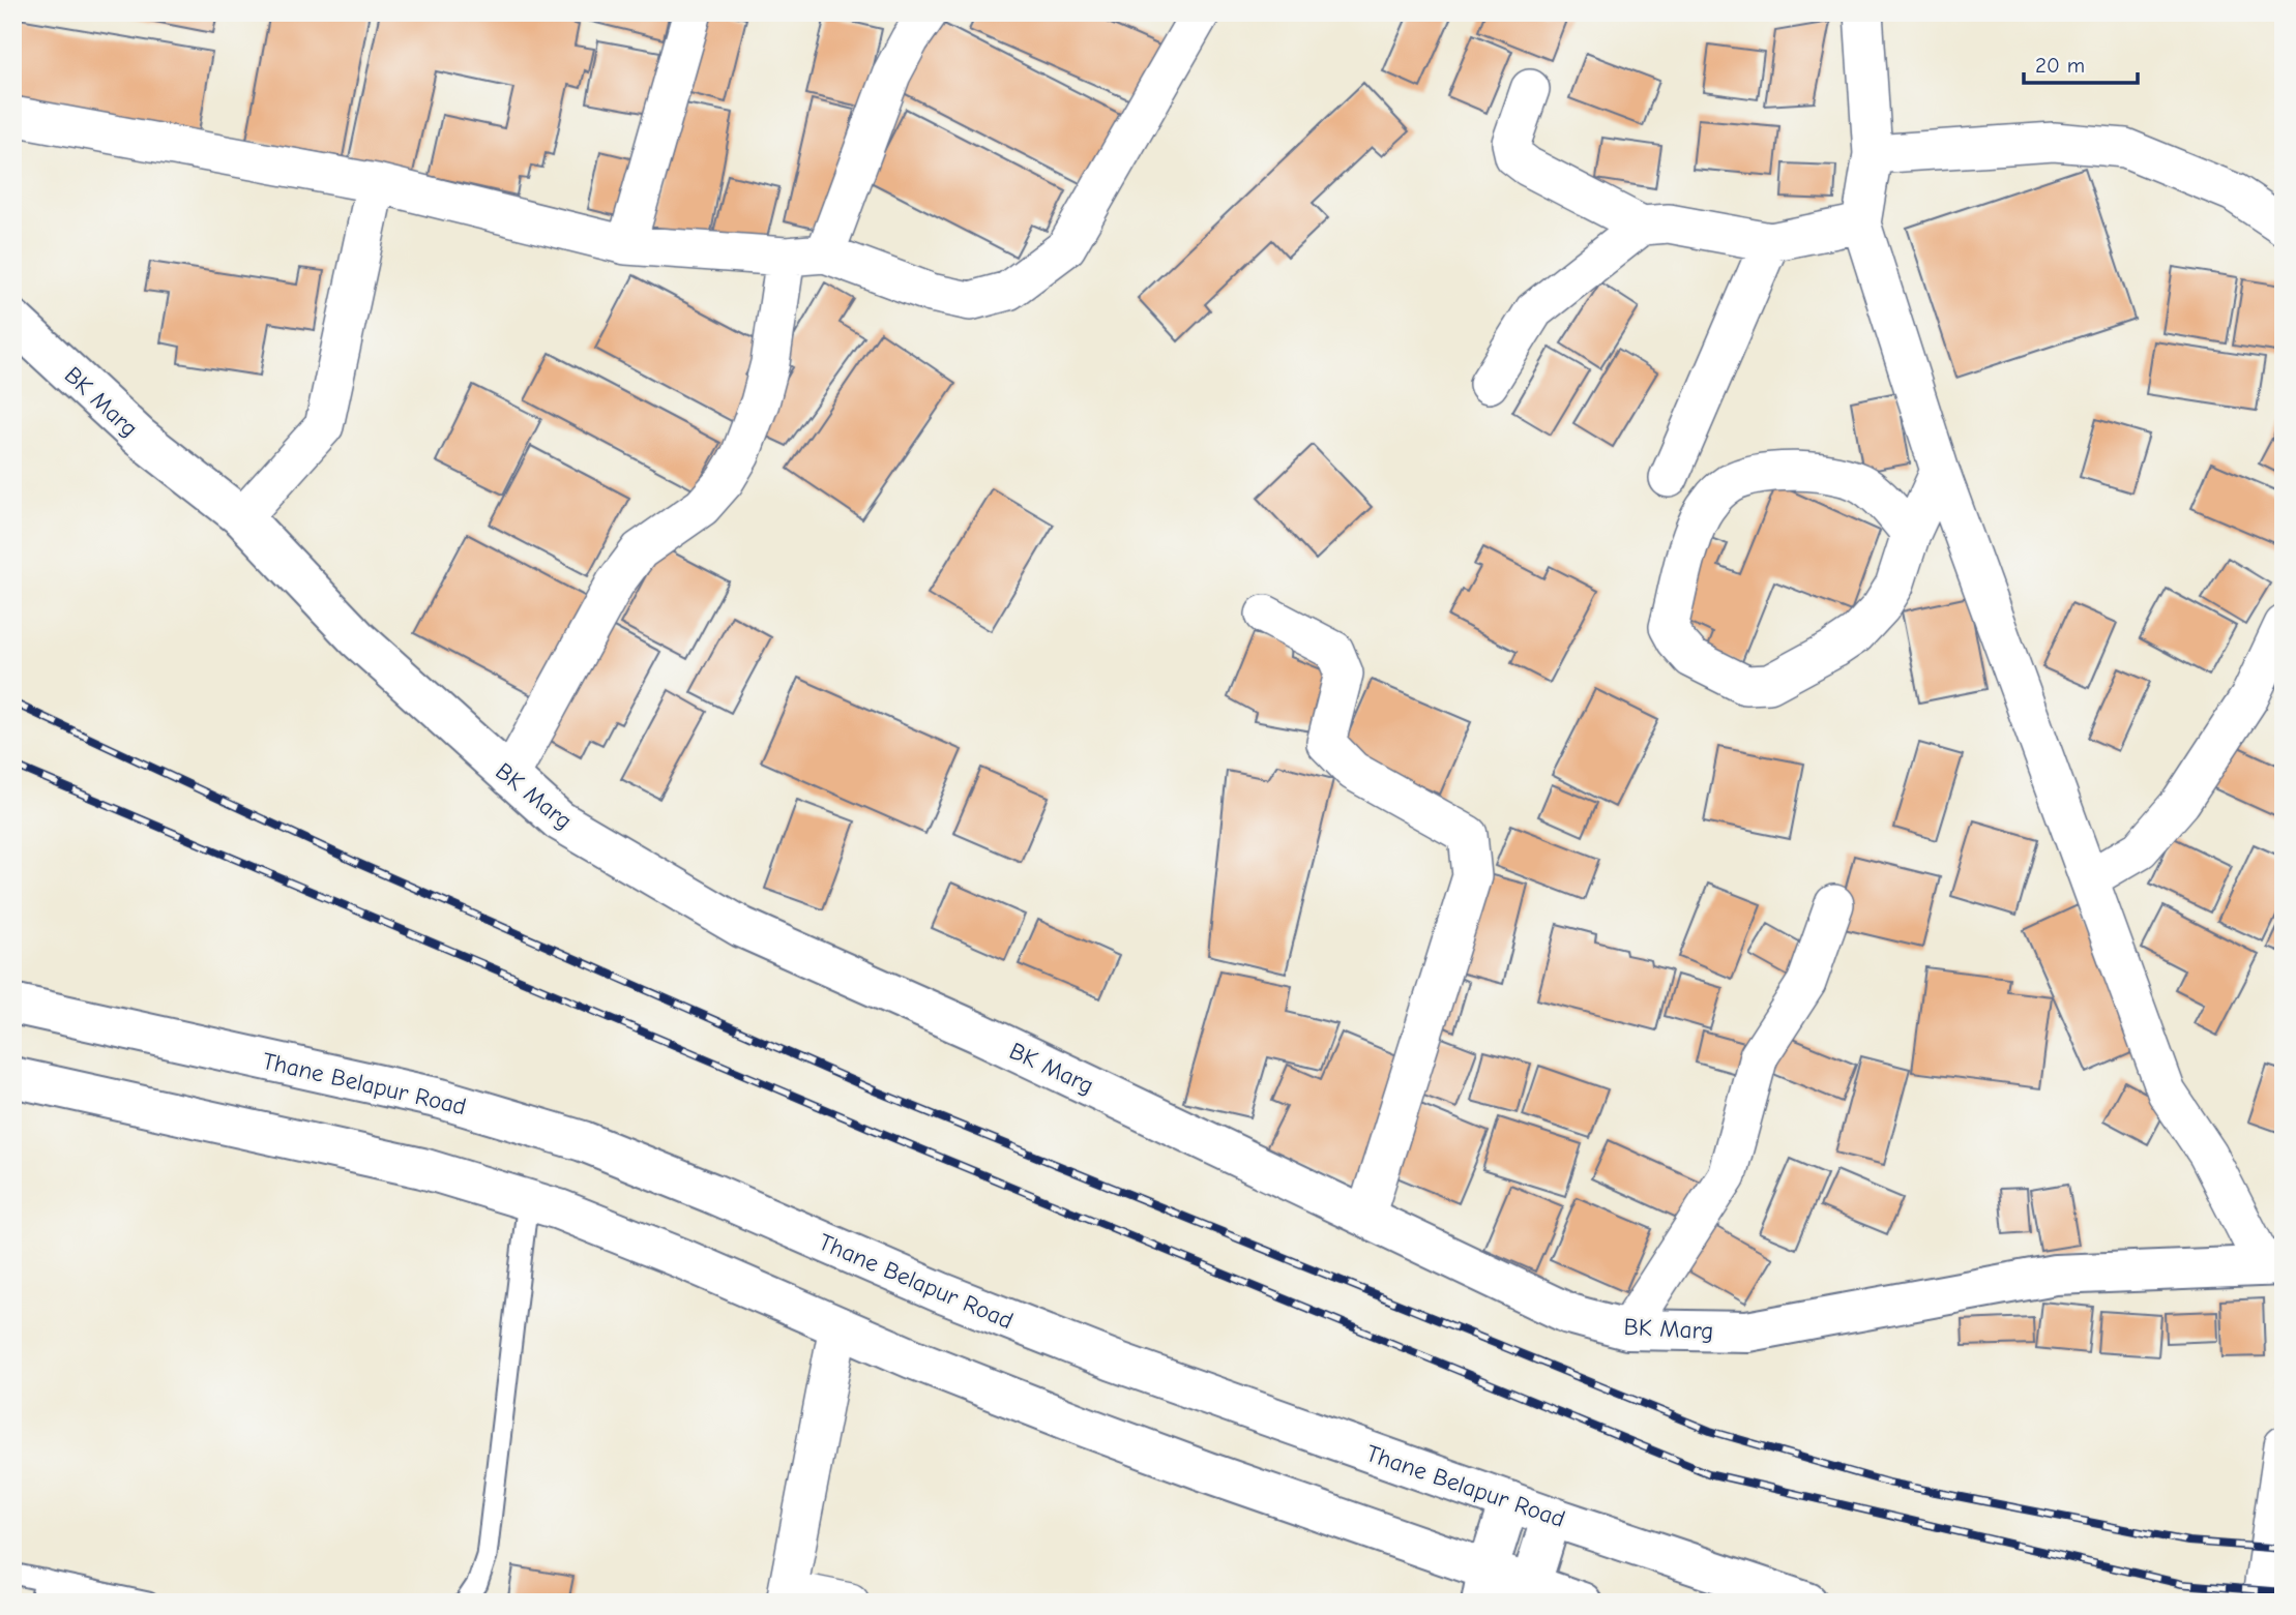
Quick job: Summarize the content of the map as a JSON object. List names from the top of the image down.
{
  "streets": {
    "main road": ["BK Marg", "Thane Belapur Road"]
  },
  "scale_bar": "20 m"
}
